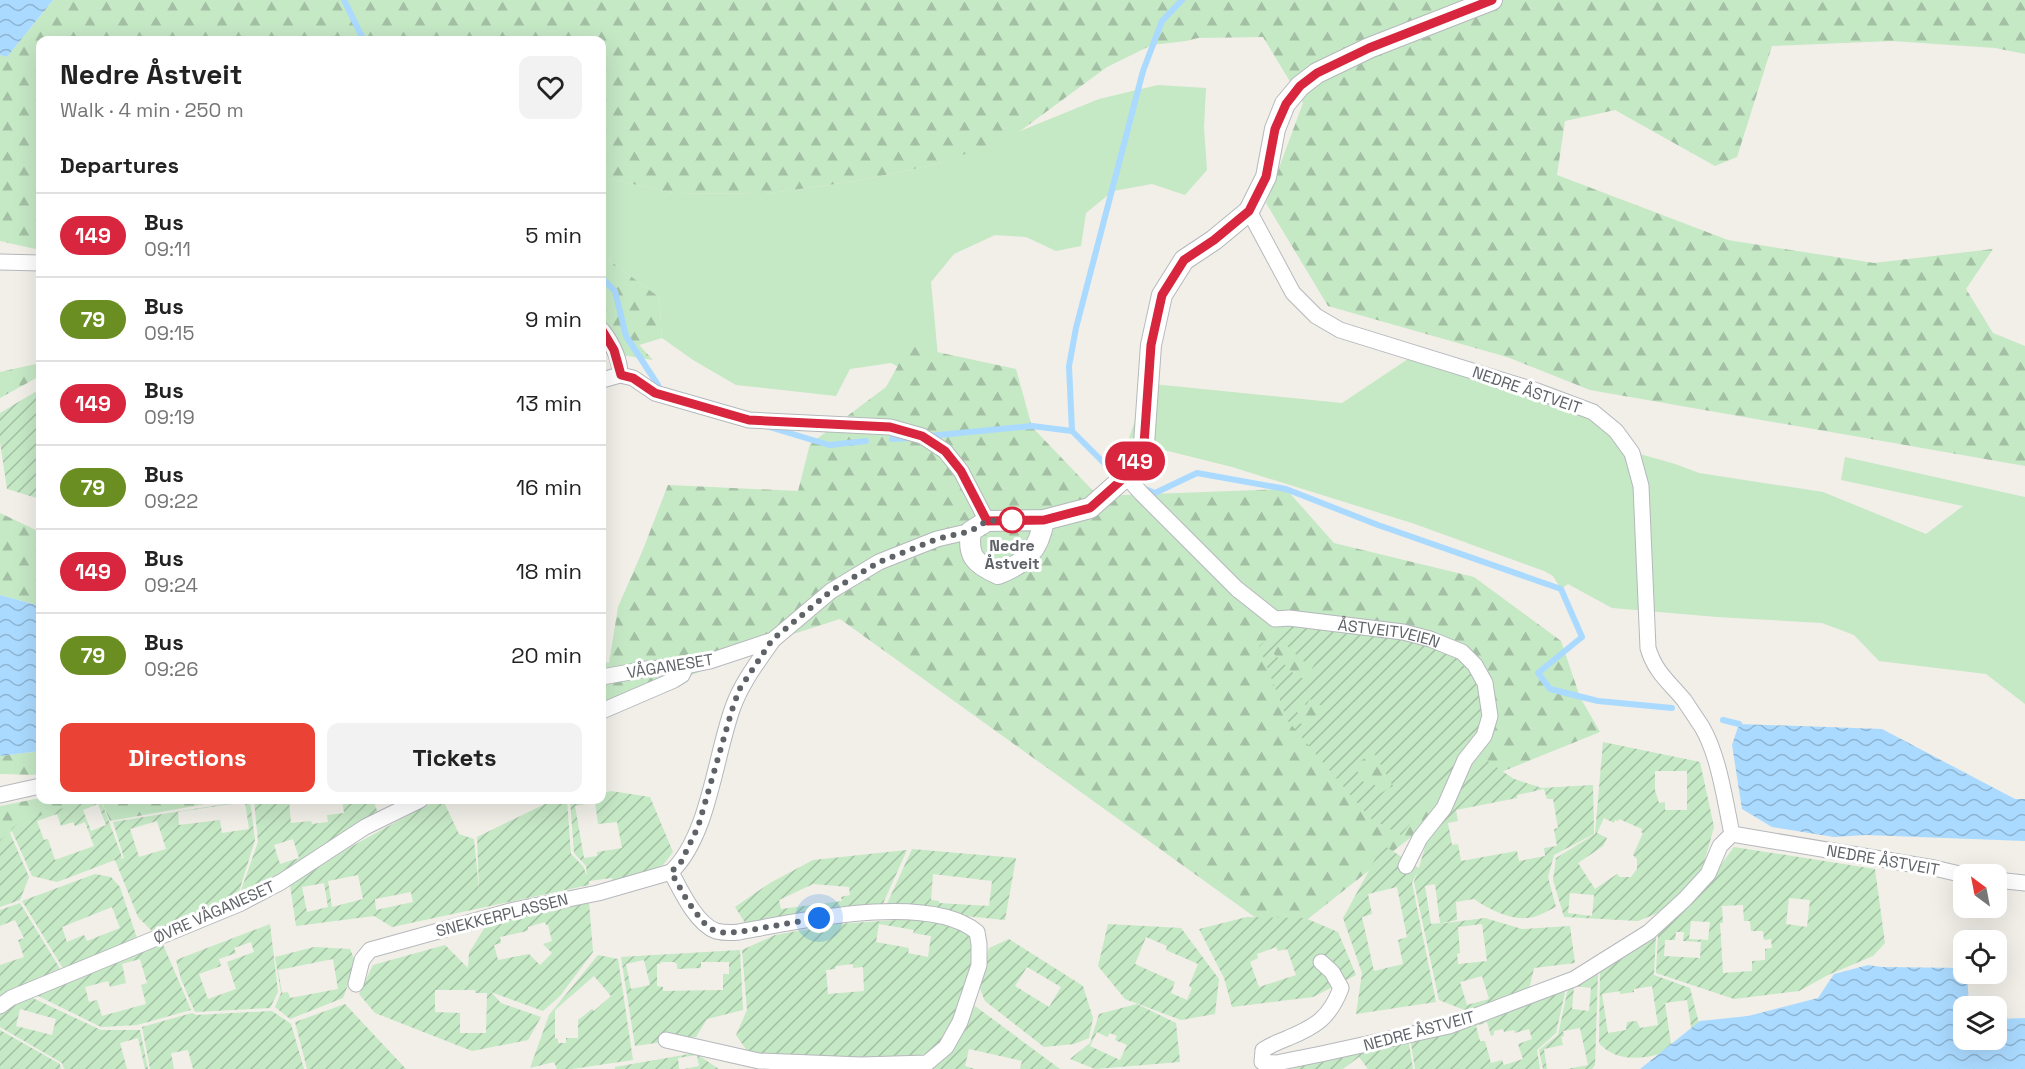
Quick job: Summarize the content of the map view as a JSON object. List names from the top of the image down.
{
  "streets": {
    "street": [
      "NEDRE ÅSTVEIT",
      "ÅSTVEITVEIEN",
      "VÅGANESET",
      "ØVRE VÅGANESET",
      "SNEKKERPLASSEN"
    ]
  },
  "crossings": [
    ["VÅGANESET", "SNEKKERPLASSEN"]
  ],
  "places": ["Nedre Åstveit"],
  "lines": ["bus line 149"],
  "north": "top left",
  "page": {
    "on_map": "149",
    "heading": [
      ["Nedre Åstveit", "Walk · 4 min · 250 m"],
      "Departures"
    ],
    "list": [
      {
        "mark": "149",
        "name": "Bus",
        "note": "09:11",
        "value": "5 min"
      },
      {
        "mark": "79",
        "name": "Bus",
        "note": "09:15",
        "value": "9 min"
      },
      {
        "mark": "149",
        "name": "Bus",
        "note": "09:19",
        "value": "13 min"
      },
      {
        "mark": "79",
        "name": "Bus",
        "note": "09:22",
        "value": "16 min"
      },
      {
        "mark": "149",
        "name": "Bus",
        "note": "09:24",
        "value": "18 min"
      },
      {
        "mark": "79",
        "name": "Bus",
        "note": "09:26",
        "value": "20 min"
      }
    ],
    "buttons": ["Directions", "Tickets"]
  }
}
